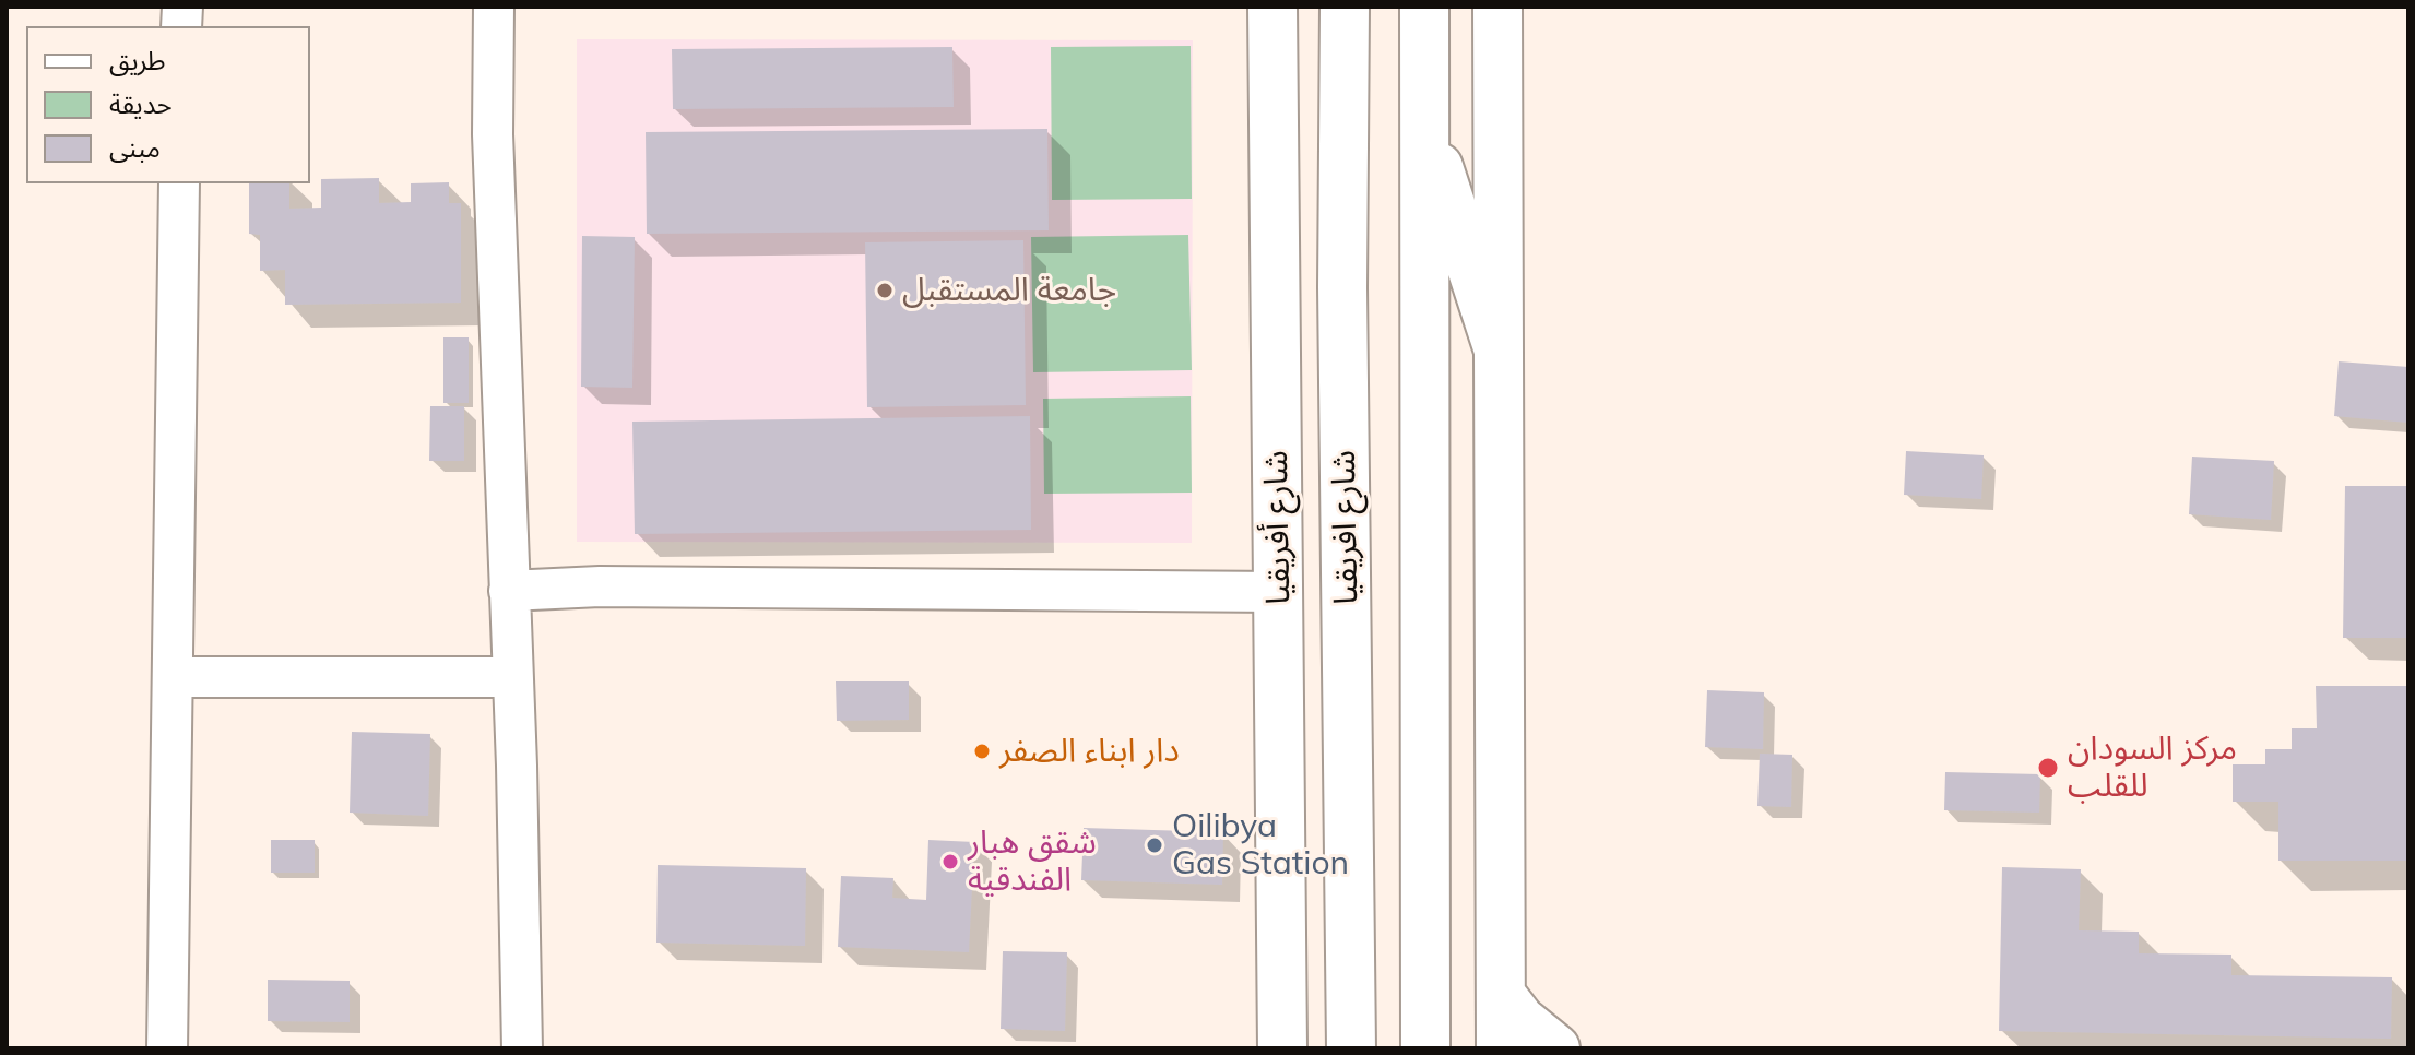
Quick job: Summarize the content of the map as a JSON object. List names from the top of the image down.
{
  "streets": {
    "main road": ["شارع أفريقيا", "شارع افريقيا"]
  },
  "places": [
    "جامعة المستقبل",
    "دار ابناء الصفر",
    "مركز السودان للقلب",
    "Oilibya Gas Station",
    "شقق هبار الفندقية"
  ],
  "legend": ["طريق", "حديقة", "مبنى"]
}
